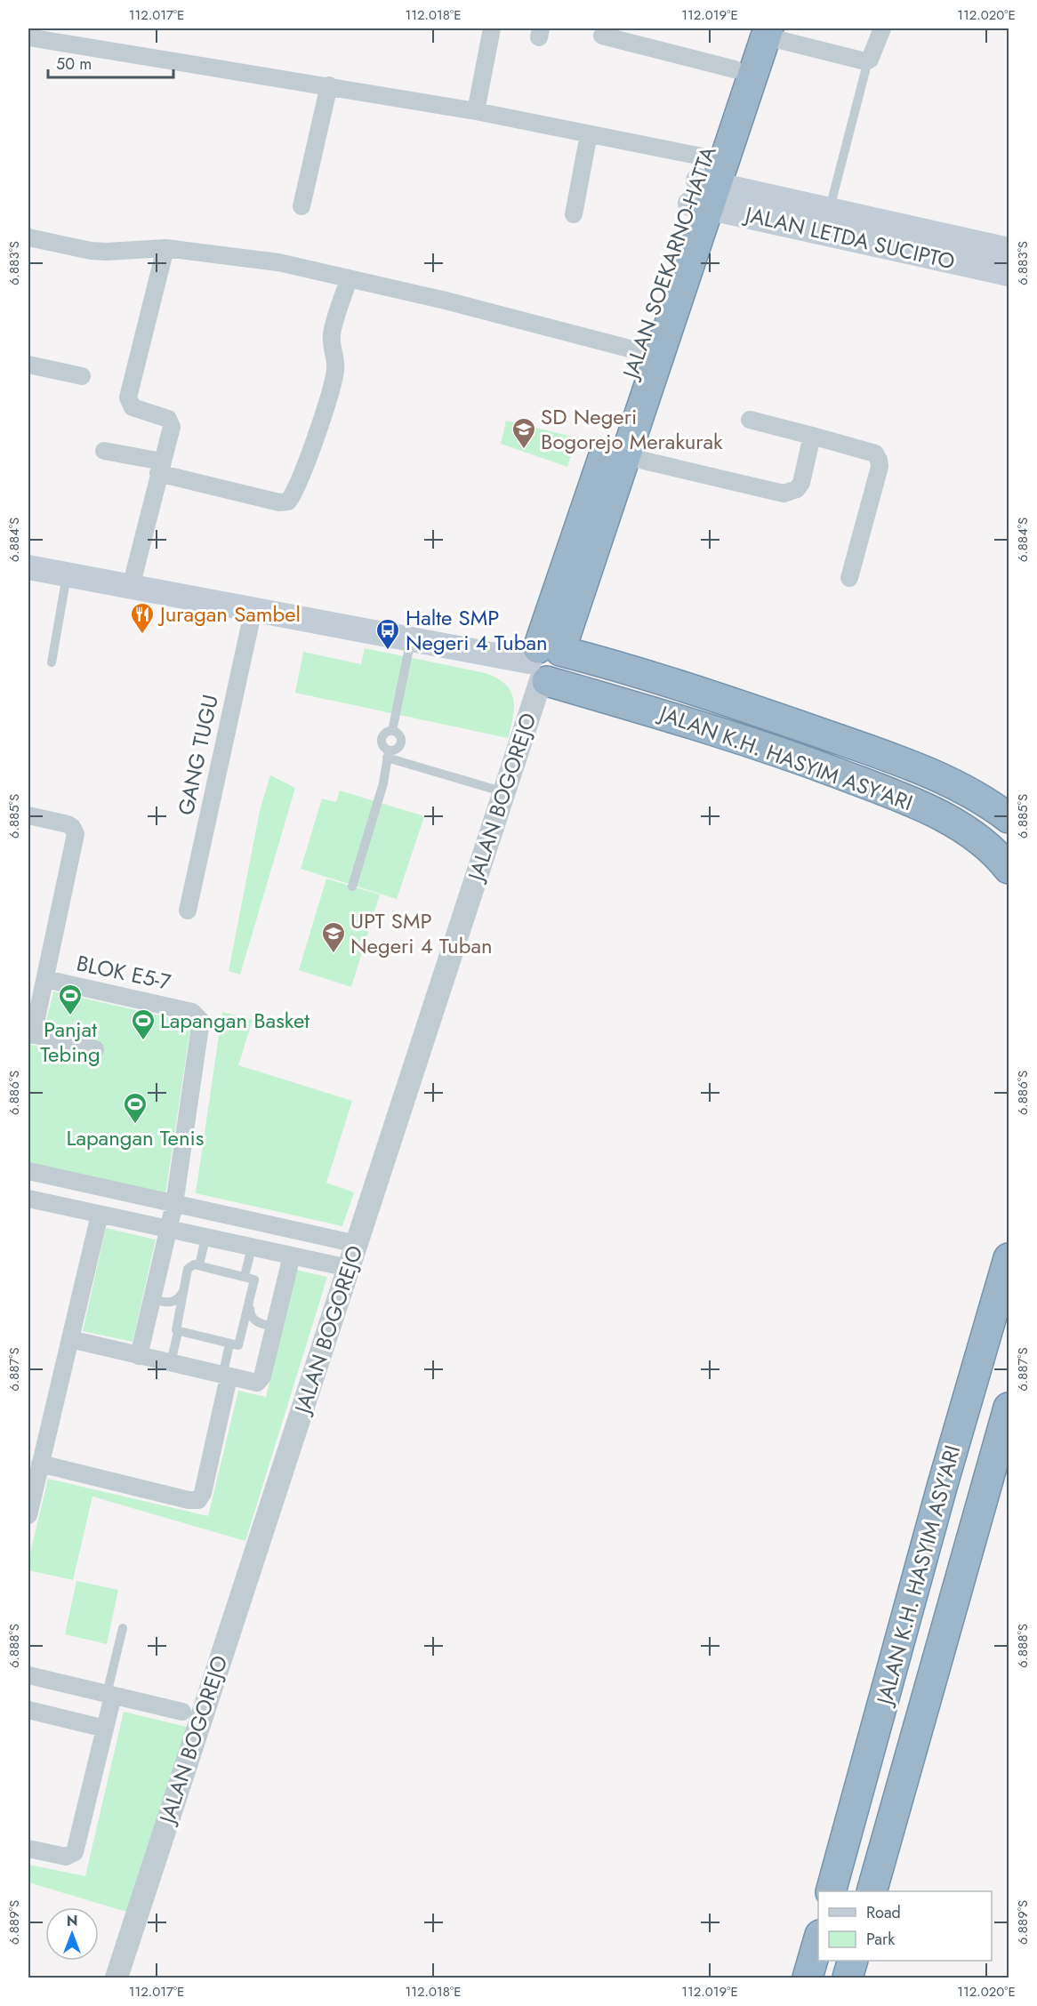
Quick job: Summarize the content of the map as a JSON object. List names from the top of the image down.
{
  "streets": {
    "highway": ["JALAN SOEKARNO-HATTA", "JALAN K.H. HASYIM ASY'ARI"],
    "main road": ["JALAN LETDA SUCIPTO"],
    "street": ["GANG TUGU", "JALAN BOGOREJO", "BLOK E5-7"]
  },
  "crossings": [
    ["JALAN LETDA SUCIPTO", "JALAN SOEKARNO-HATTA"],
    ["JALAN SOEKARNO-HATTA", "JALAN K.H. HASYIM ASY'ARI"],
    ["JALAN SOEKARNO-HATTA", "JALAN BOGOREJO"],
    ["JALAN K.H. HASYIM ASY'ARI", "JALAN BOGOREJO"]
  ],
  "places": {
    "school or university": ["SD Negeri Bogorejo Merakurak", "UPT SMP Negeri 4 Tuban"],
    "restaurant": ["Juragan Sambel"],
    "bus stop": ["Halte SMP Negeri 4 Tuban"],
    "sports": ["Panjat Tebing", "Lapangan Basket", "Lapangan Tenis"]
  },
  "legend": ["Road", "Park"],
  "scale_bar": "50 m",
  "north": "top",
  "coordinates": [
    "112.017°E",
    "112.018°E",
    "112.019°E",
    "112.020°E",
    "6.883°S",
    "6.884°S",
    "6.885°S",
    "6.886°S",
    "6.887°S",
    "6.888°S",
    "6.889°S"
  ]
}
